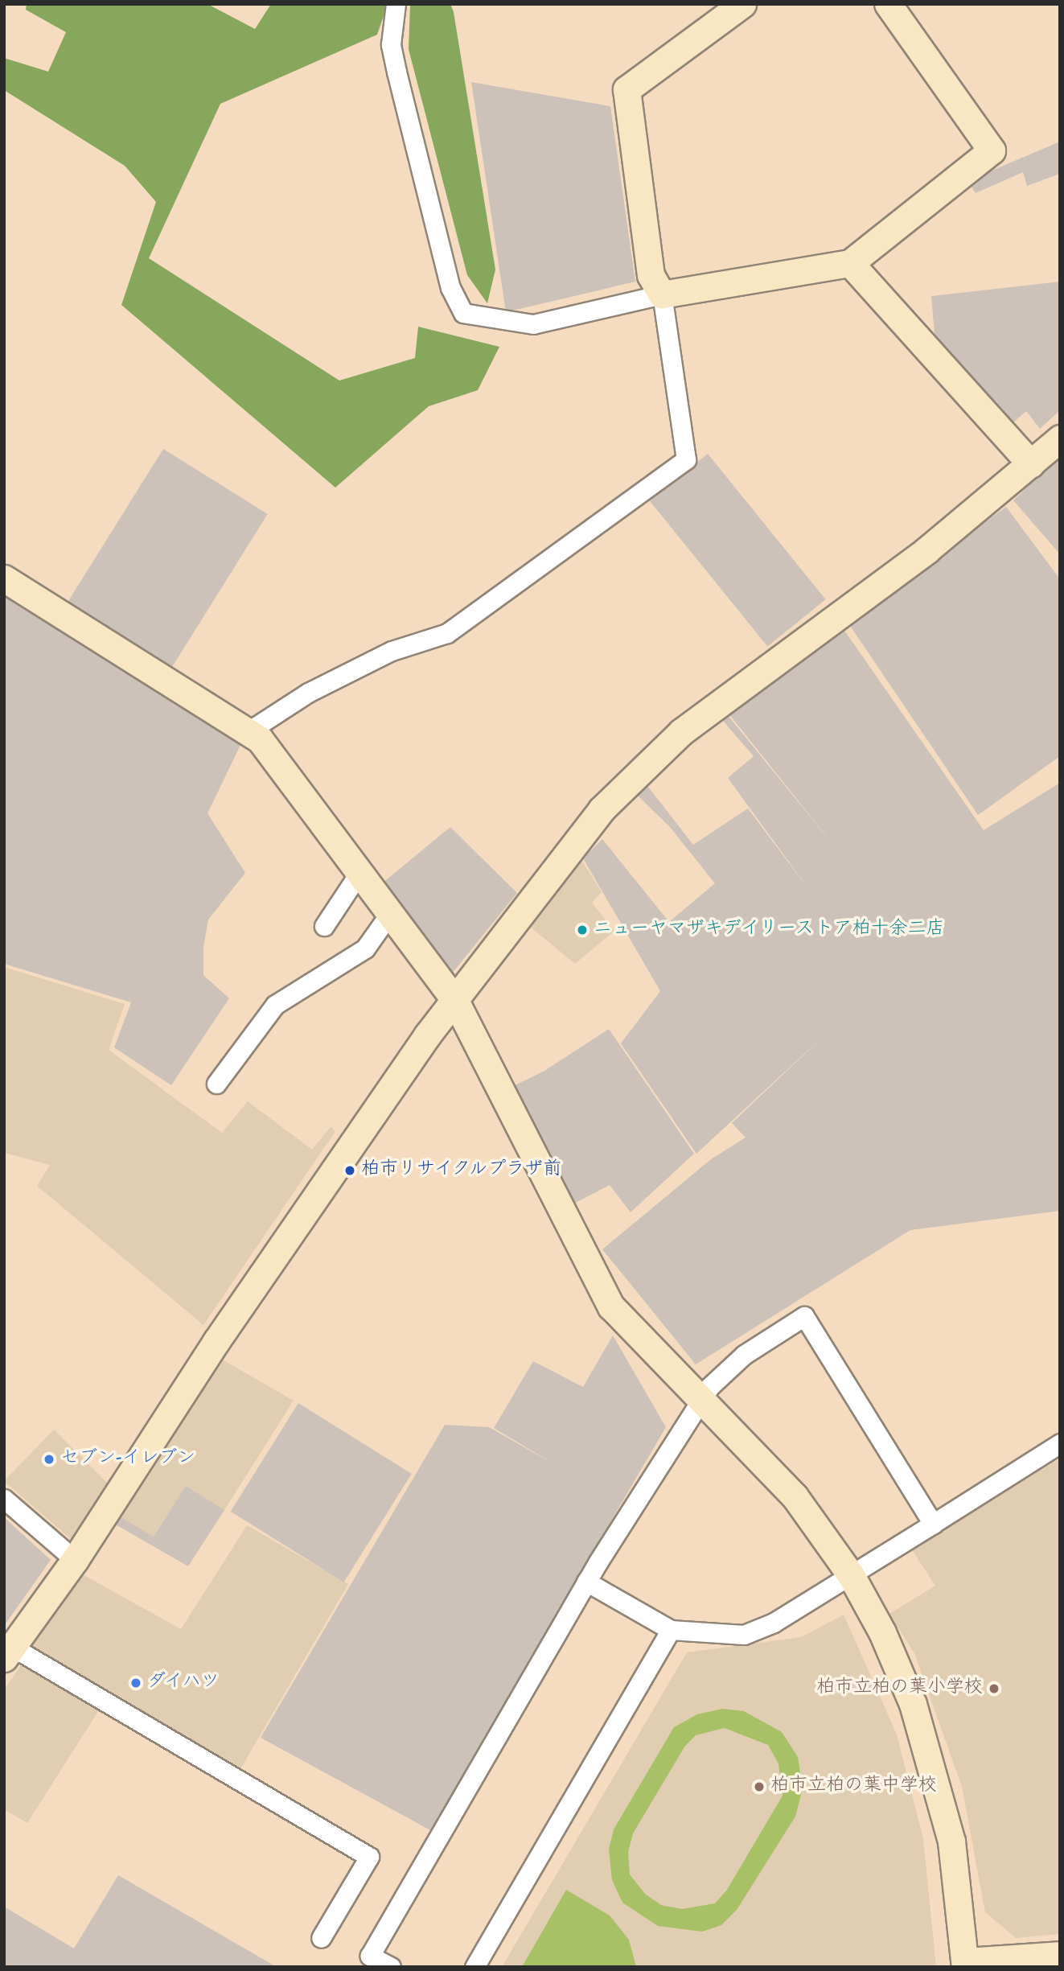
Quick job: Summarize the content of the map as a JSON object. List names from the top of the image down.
{
  "places": [
    "ニューヤマザキデイリーストア柏十余二店",
    "柏市リサイクルプラザ前",
    "セブン-イレブン",
    "ダイハツ",
    "柏市立柏の葉小学校",
    "柏市立柏の葉中学校"
  ]
}
